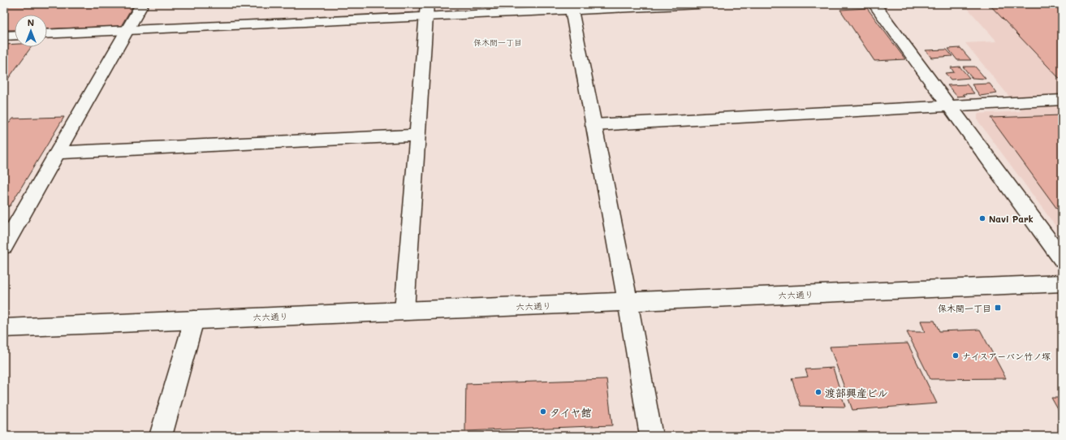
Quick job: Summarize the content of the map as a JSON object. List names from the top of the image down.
{
  "streets": {
    "street": ["六六通り"]
  },
  "districts": ["保木間一丁目"],
  "places": {
    "other": [
      "Navi Park",
      "ナイスアーバン竹ノ塚",
      "渡部興産ビル",
      "タイヤ館"
    ],
    "transit": ["保木間一丁目"]
  },
  "north": "top"
}
